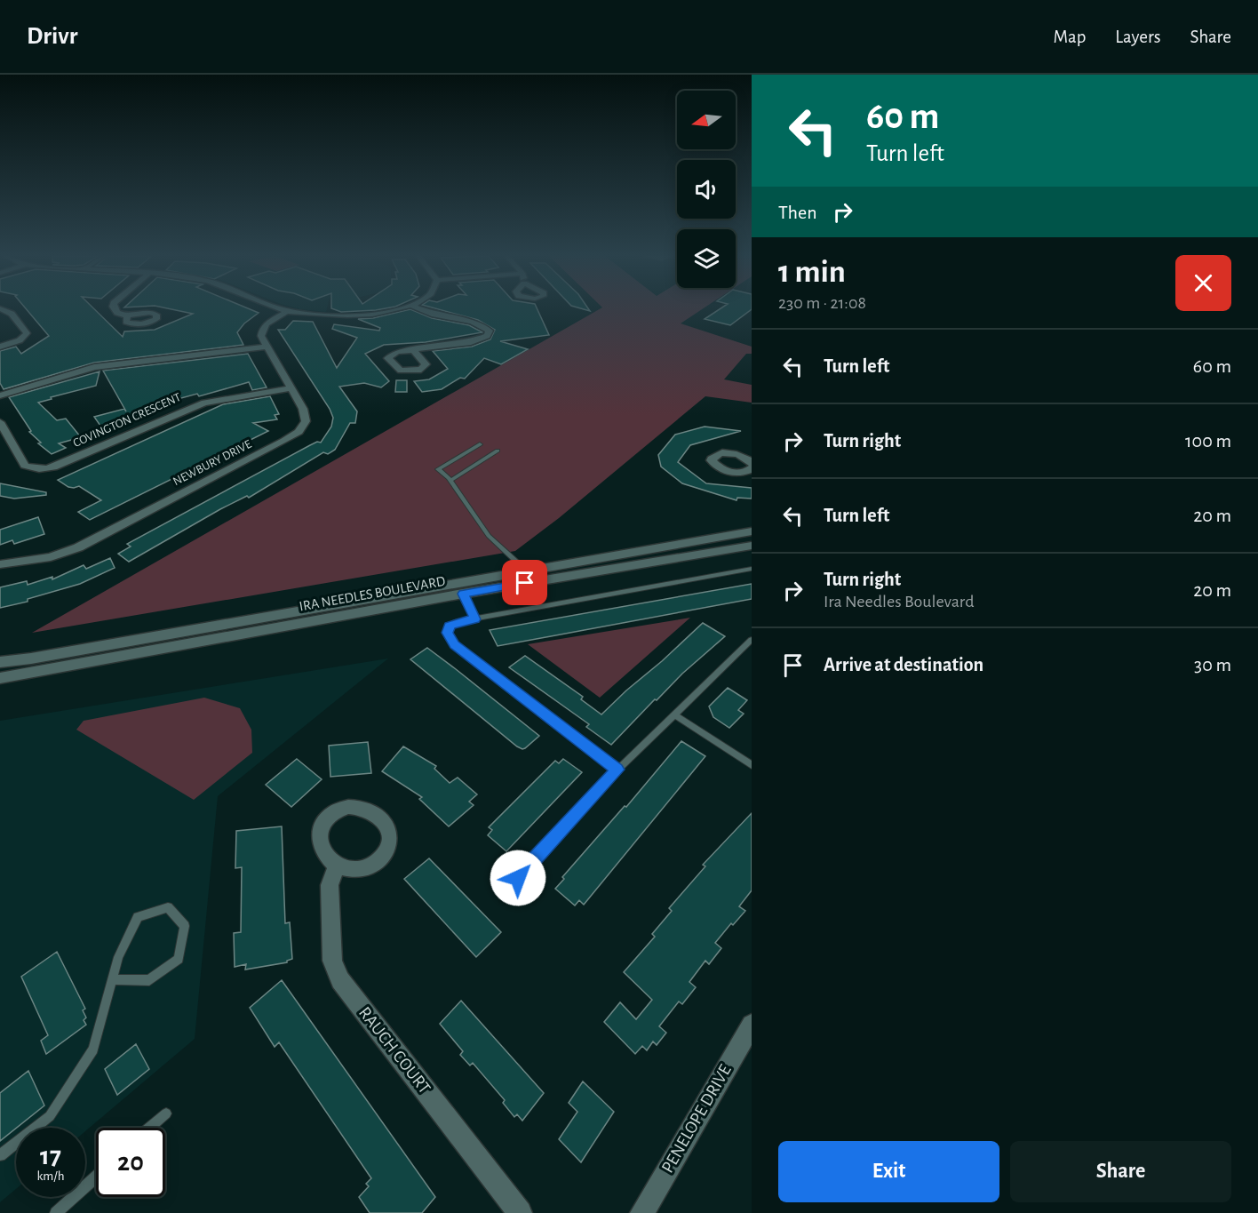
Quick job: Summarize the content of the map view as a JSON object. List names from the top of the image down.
{
  "streets": {
    "street": [
      "COVINGTON CRESCENT",
      "NEWBURY DRIVE",
      "IRA NEEDLES BOULEVARD",
      "RAUCH COURT",
      "PENELOPE DRIVE"
    ]
  },
  "crossings": [
    ["COVINGTON CRESCENT", "NEWBURY DRIVE"]
  ],
  "north": "left",
  "page": {
    "header": "Drivr",
    "nav": ["Map", "Layers", "Share"],
    "turn": ["60 m", "Turn left"],
    "then": "Then",
    "heading": ["1 min", "230 m · 21:08"],
    "list": [
      {
        "name": "Turn left",
        "value": "60 m"
      },
      {
        "name": "Turn right",
        "value": "100 m"
      },
      {
        "name": "Turn left",
        "value": "20 m"
      },
      {
        "name": "Turn right",
        "note": "Ira Needles Boulevard",
        "value": "20 m"
      },
      {
        "name": "Arrive at destination",
        "value": "30 m"
      }
    ],
    "speed": "17 km/h",
    "limit": "20",
    "buttons": ["Exit", "Share"]
  }
}
